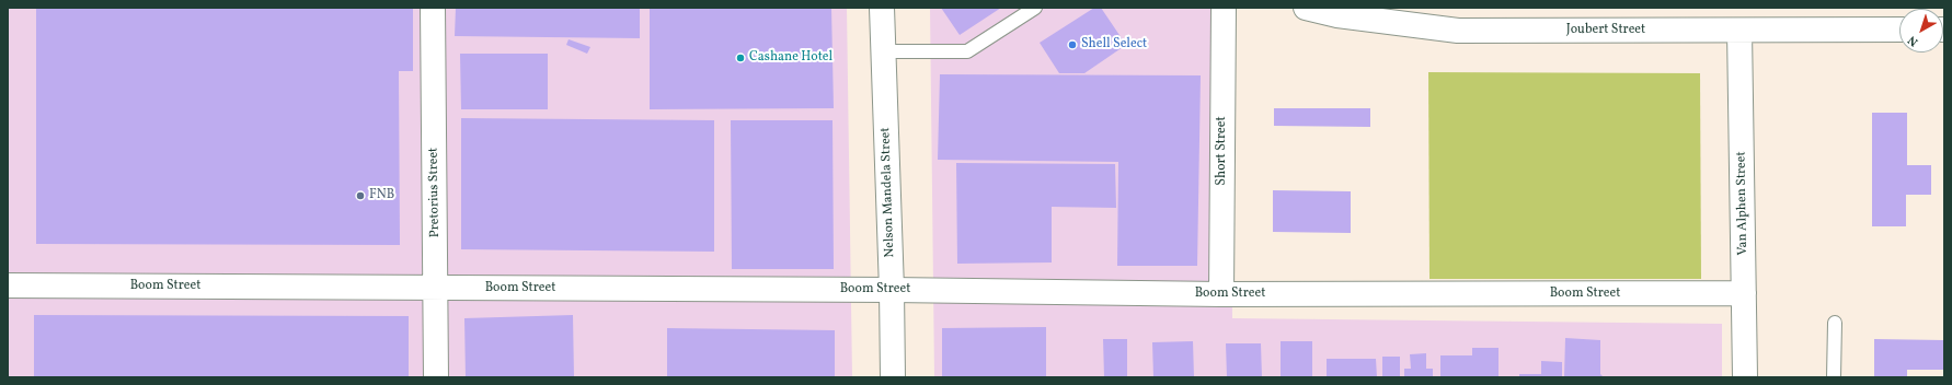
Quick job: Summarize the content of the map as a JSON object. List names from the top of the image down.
{
  "streets": {
    "street": [
      "Joubert Street",
      "Short Street",
      "Pretorius Street",
      "Nelson Mandela Street",
      "Van Alphen Street",
      "Boom Street"
    ]
  },
  "crossings": [
    ["Joubert Street", "Van Alphen Street"],
    ["Short Street", "Boom Street"],
    ["Pretorius Street", "Boom Street"],
    ["Nelson Mandela Street", "Boom Street"],
    ["Van Alphen Street", "Boom Street"]
  ],
  "places": ["Shell Select", "Cashane Hotel", "FNB"],
  "north": "bottom left"
}
